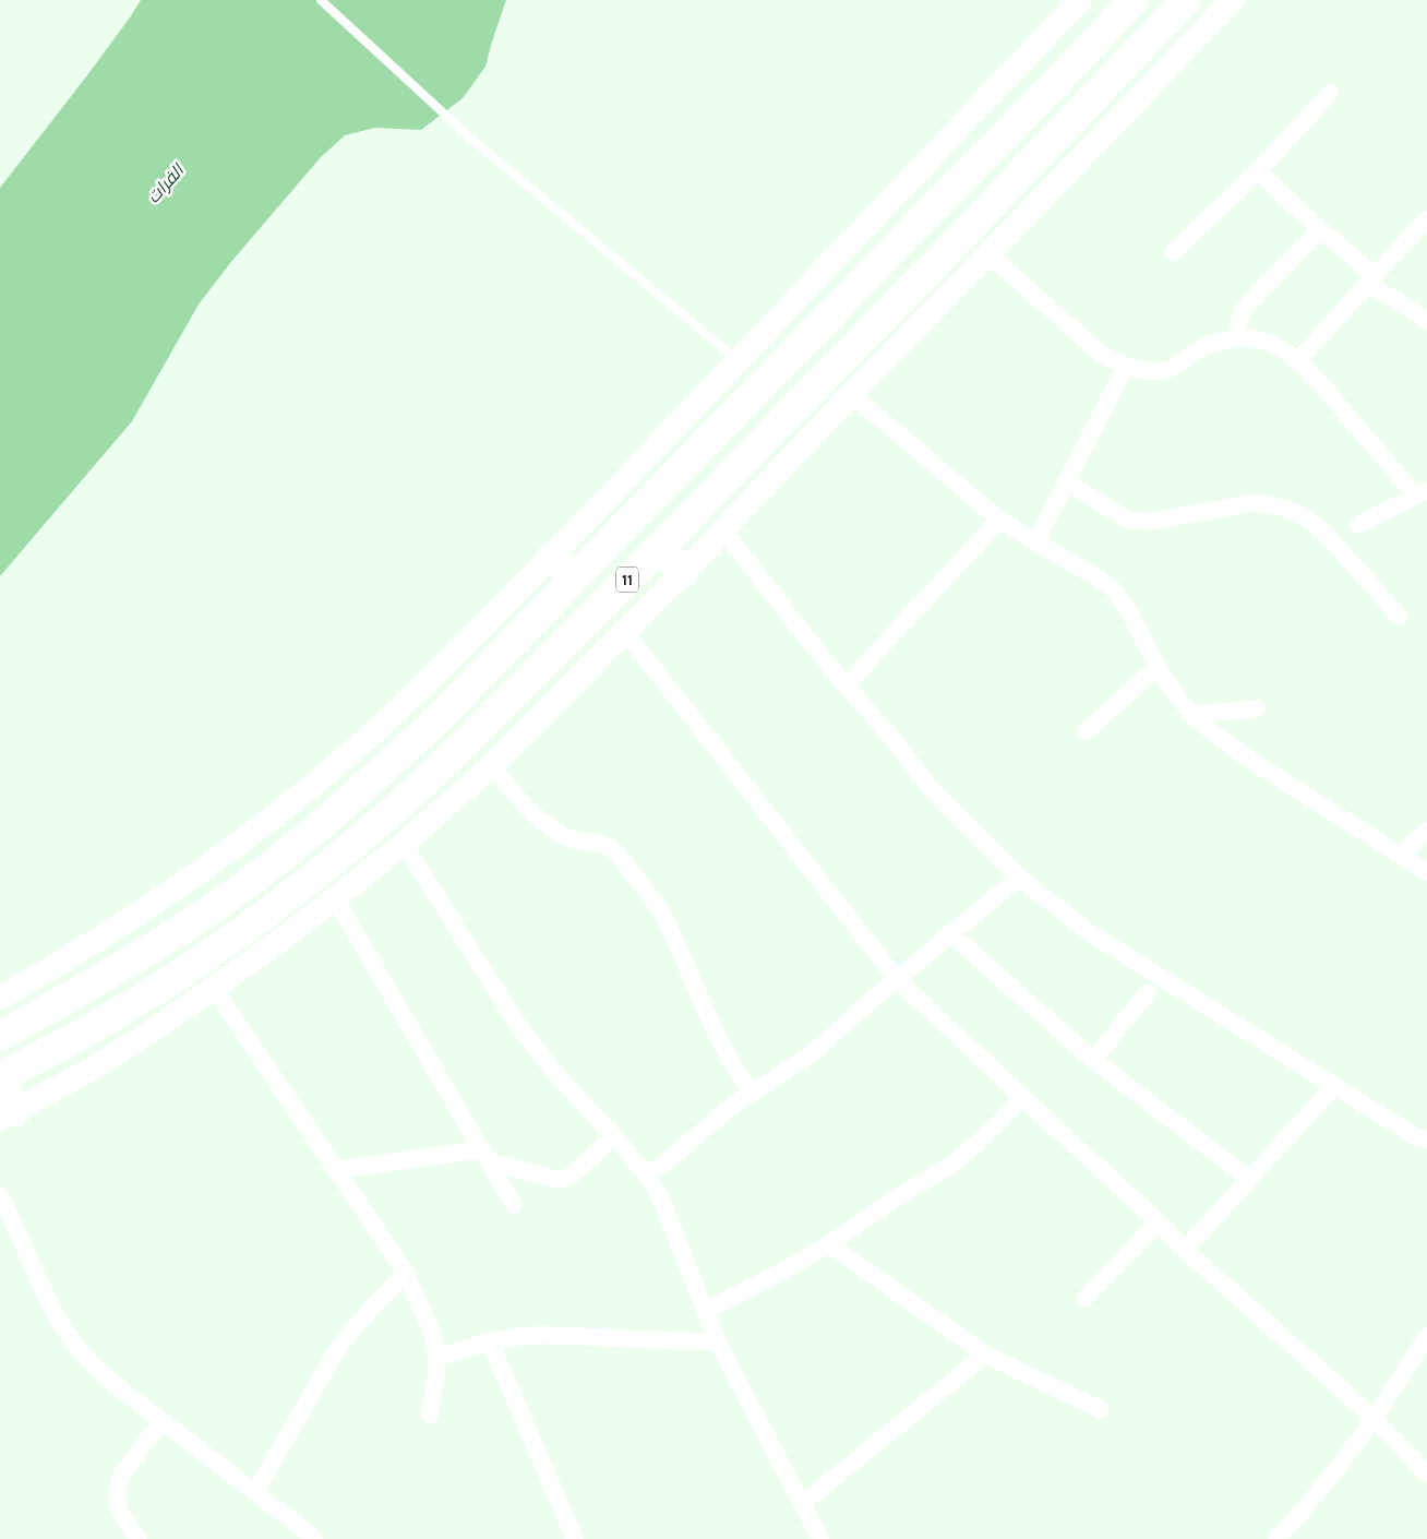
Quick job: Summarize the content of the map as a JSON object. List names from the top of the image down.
{
  "streets": {
    "highway": ["11"]
  },
  "water": ["الفرات"]
}
